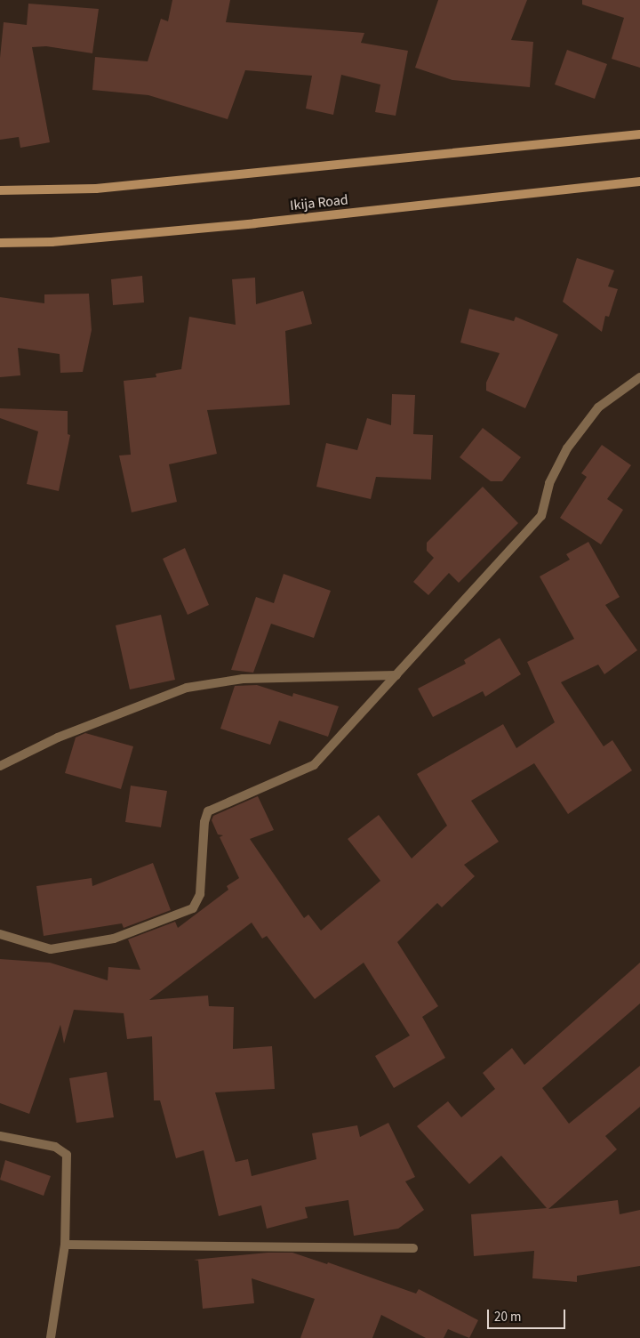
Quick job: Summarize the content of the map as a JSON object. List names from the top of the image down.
{
  "streets": {
    "street": ["Ikija Road"]
  },
  "scale_bar": "20 m"
}
